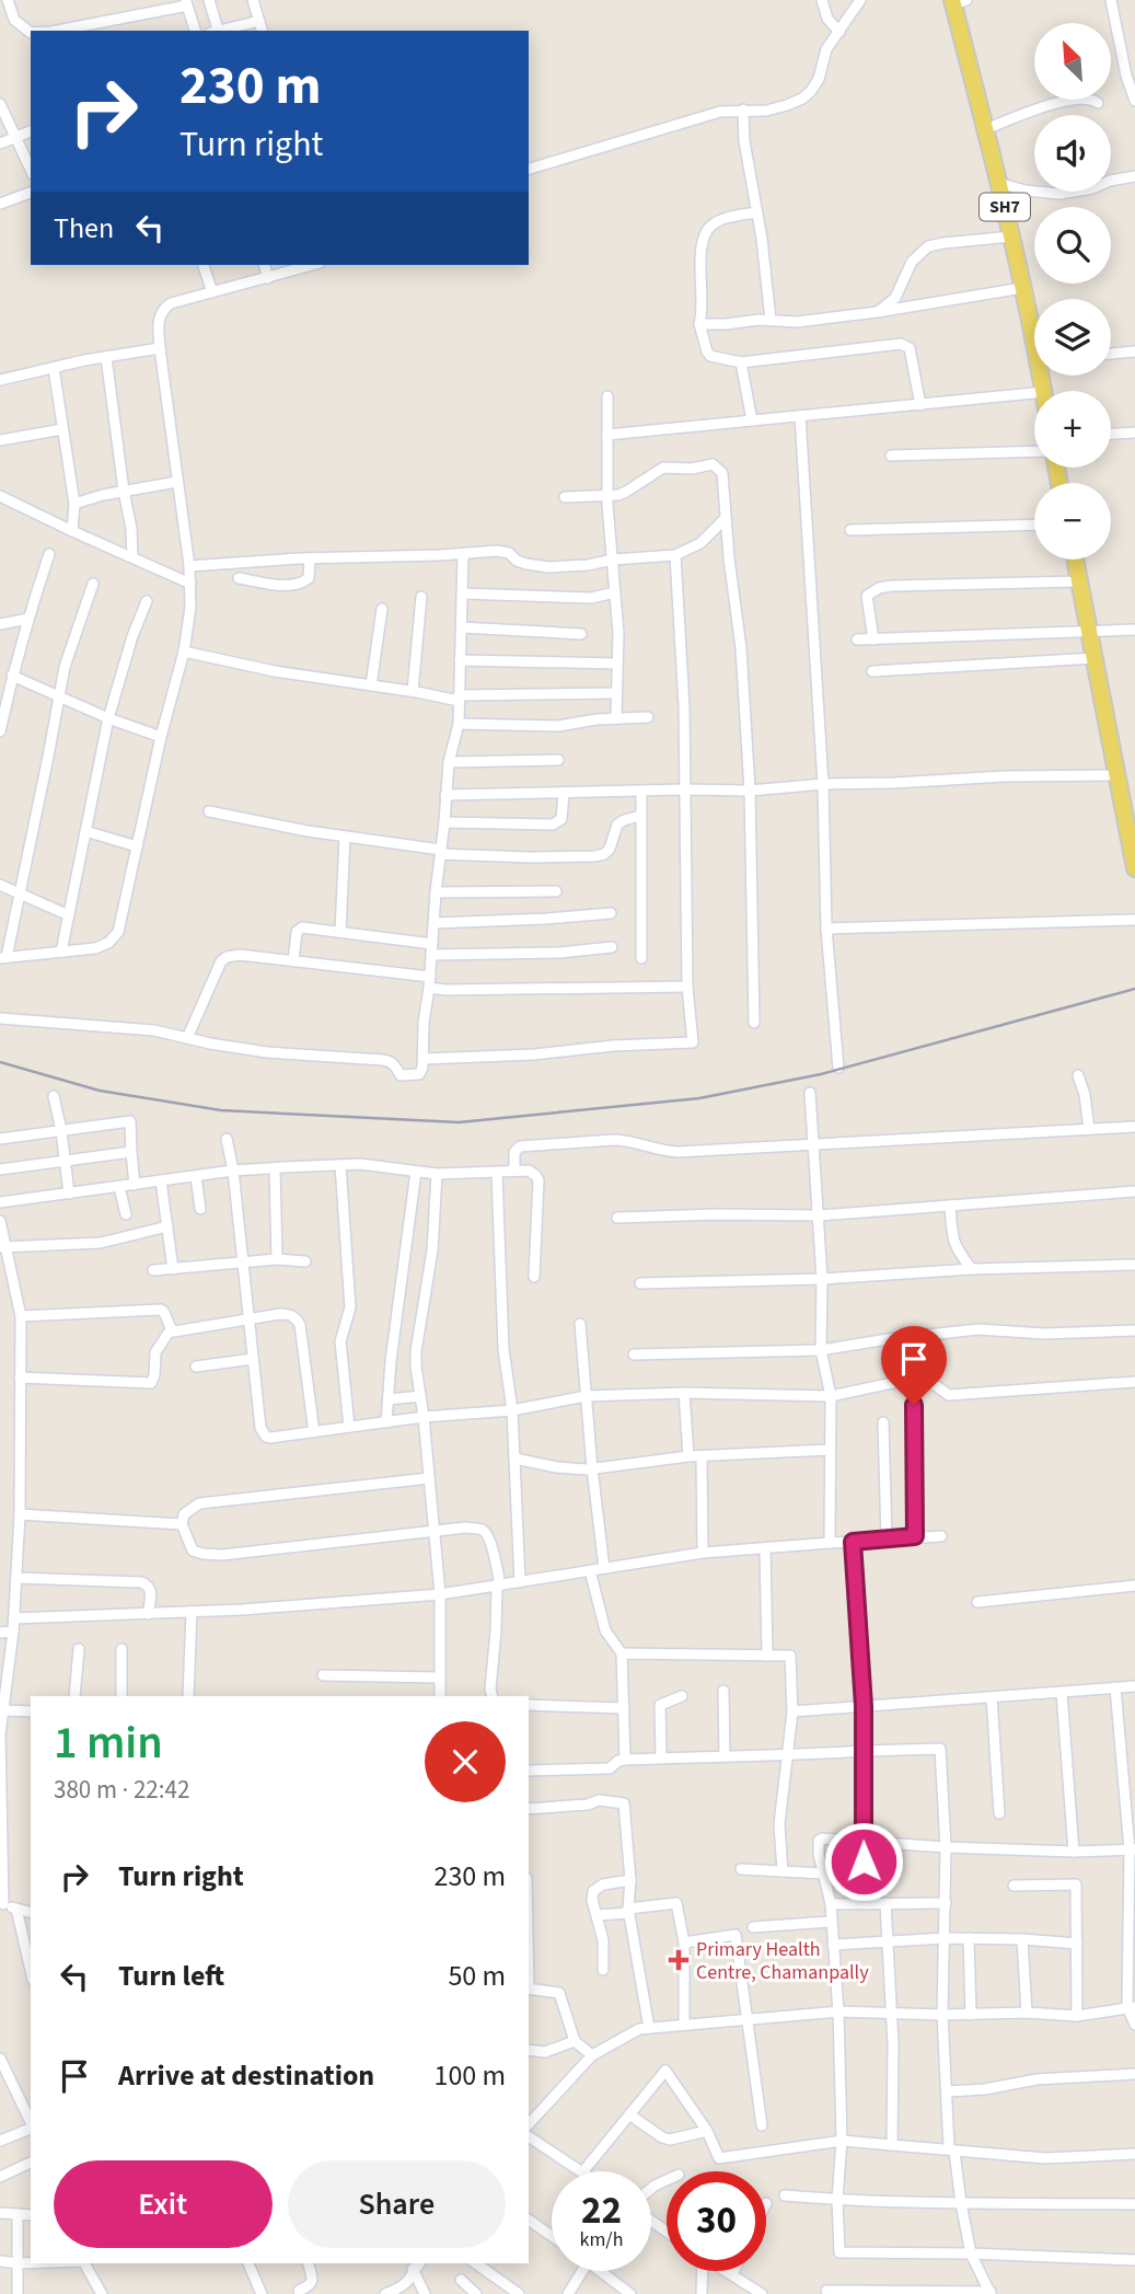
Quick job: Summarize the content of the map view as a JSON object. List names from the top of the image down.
{
  "streets": {
    "main road": ["SH7"]
  },
  "places": {
    "health": ["Primary Health Centre, Chamanpally"]
  },
  "north": "top left",
  "page": {
    "map_buttons": ["+", "−"],
    "turn": ["230 m", "Turn right"],
    "then": "Then",
    "heading": ["1 min", "380 m · 22:42"],
    "list": [
      {
        "name": "Turn right",
        "value": "230 m"
      },
      {
        "name": "Turn left",
        "value": "50 m"
      },
      {
        "name": "Arrive at destination",
        "value": "100 m"
      }
    ],
    "buttons": ["Exit", "Share"],
    "speed": "22 km/h",
    "limit": "30"
  }
}
